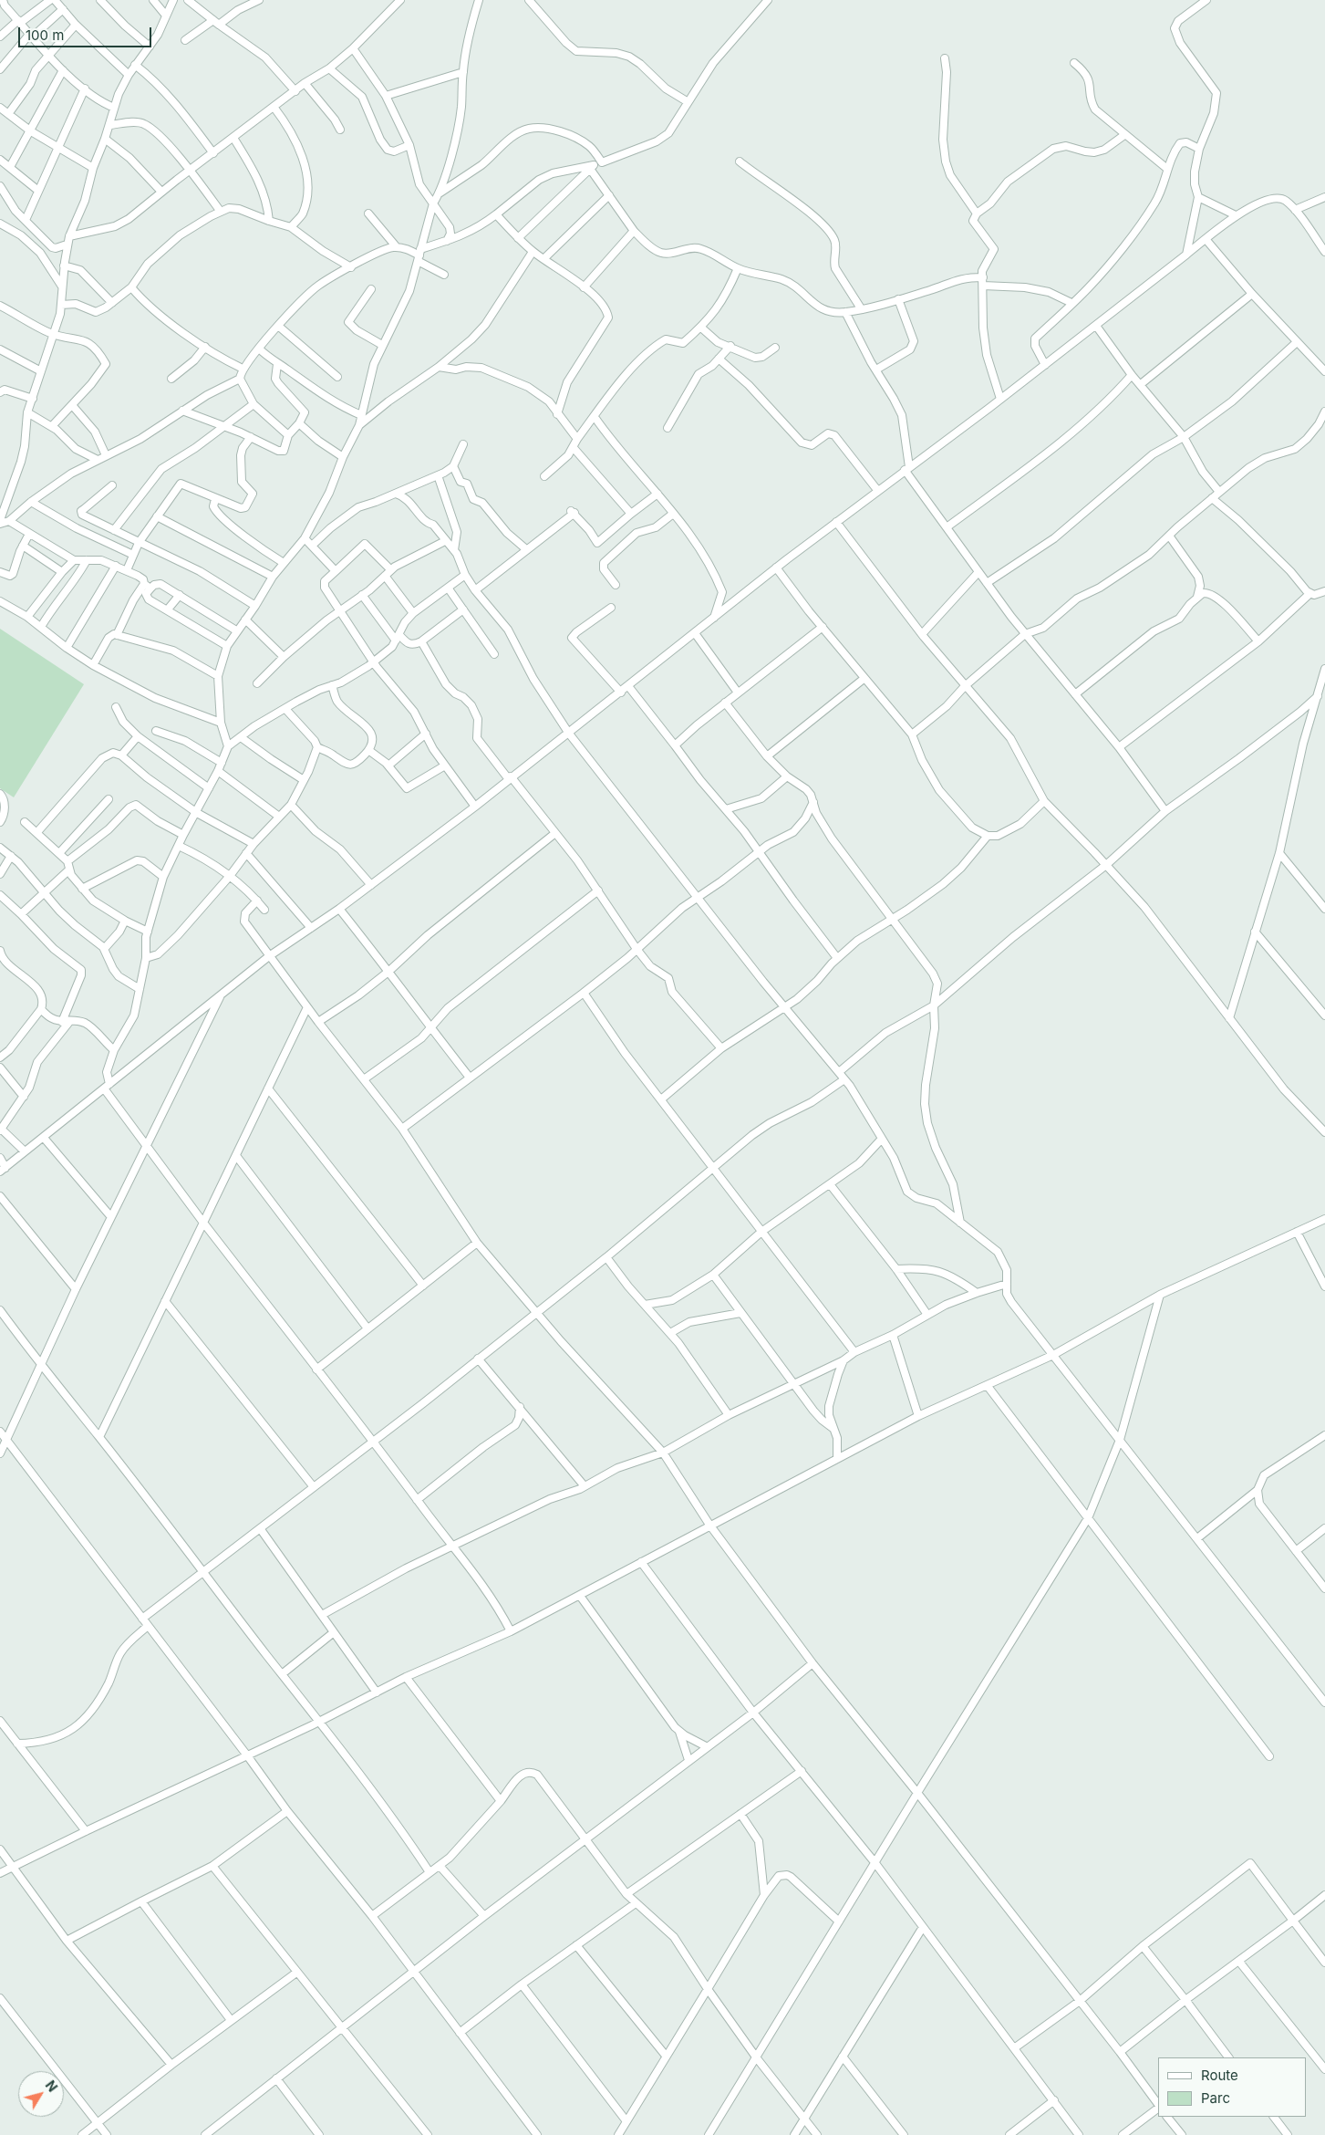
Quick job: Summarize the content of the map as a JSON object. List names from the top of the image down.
{
  "legend": ["Route", "Parc"],
  "scale_bar": "100 m",
  "north": "top right"
}
